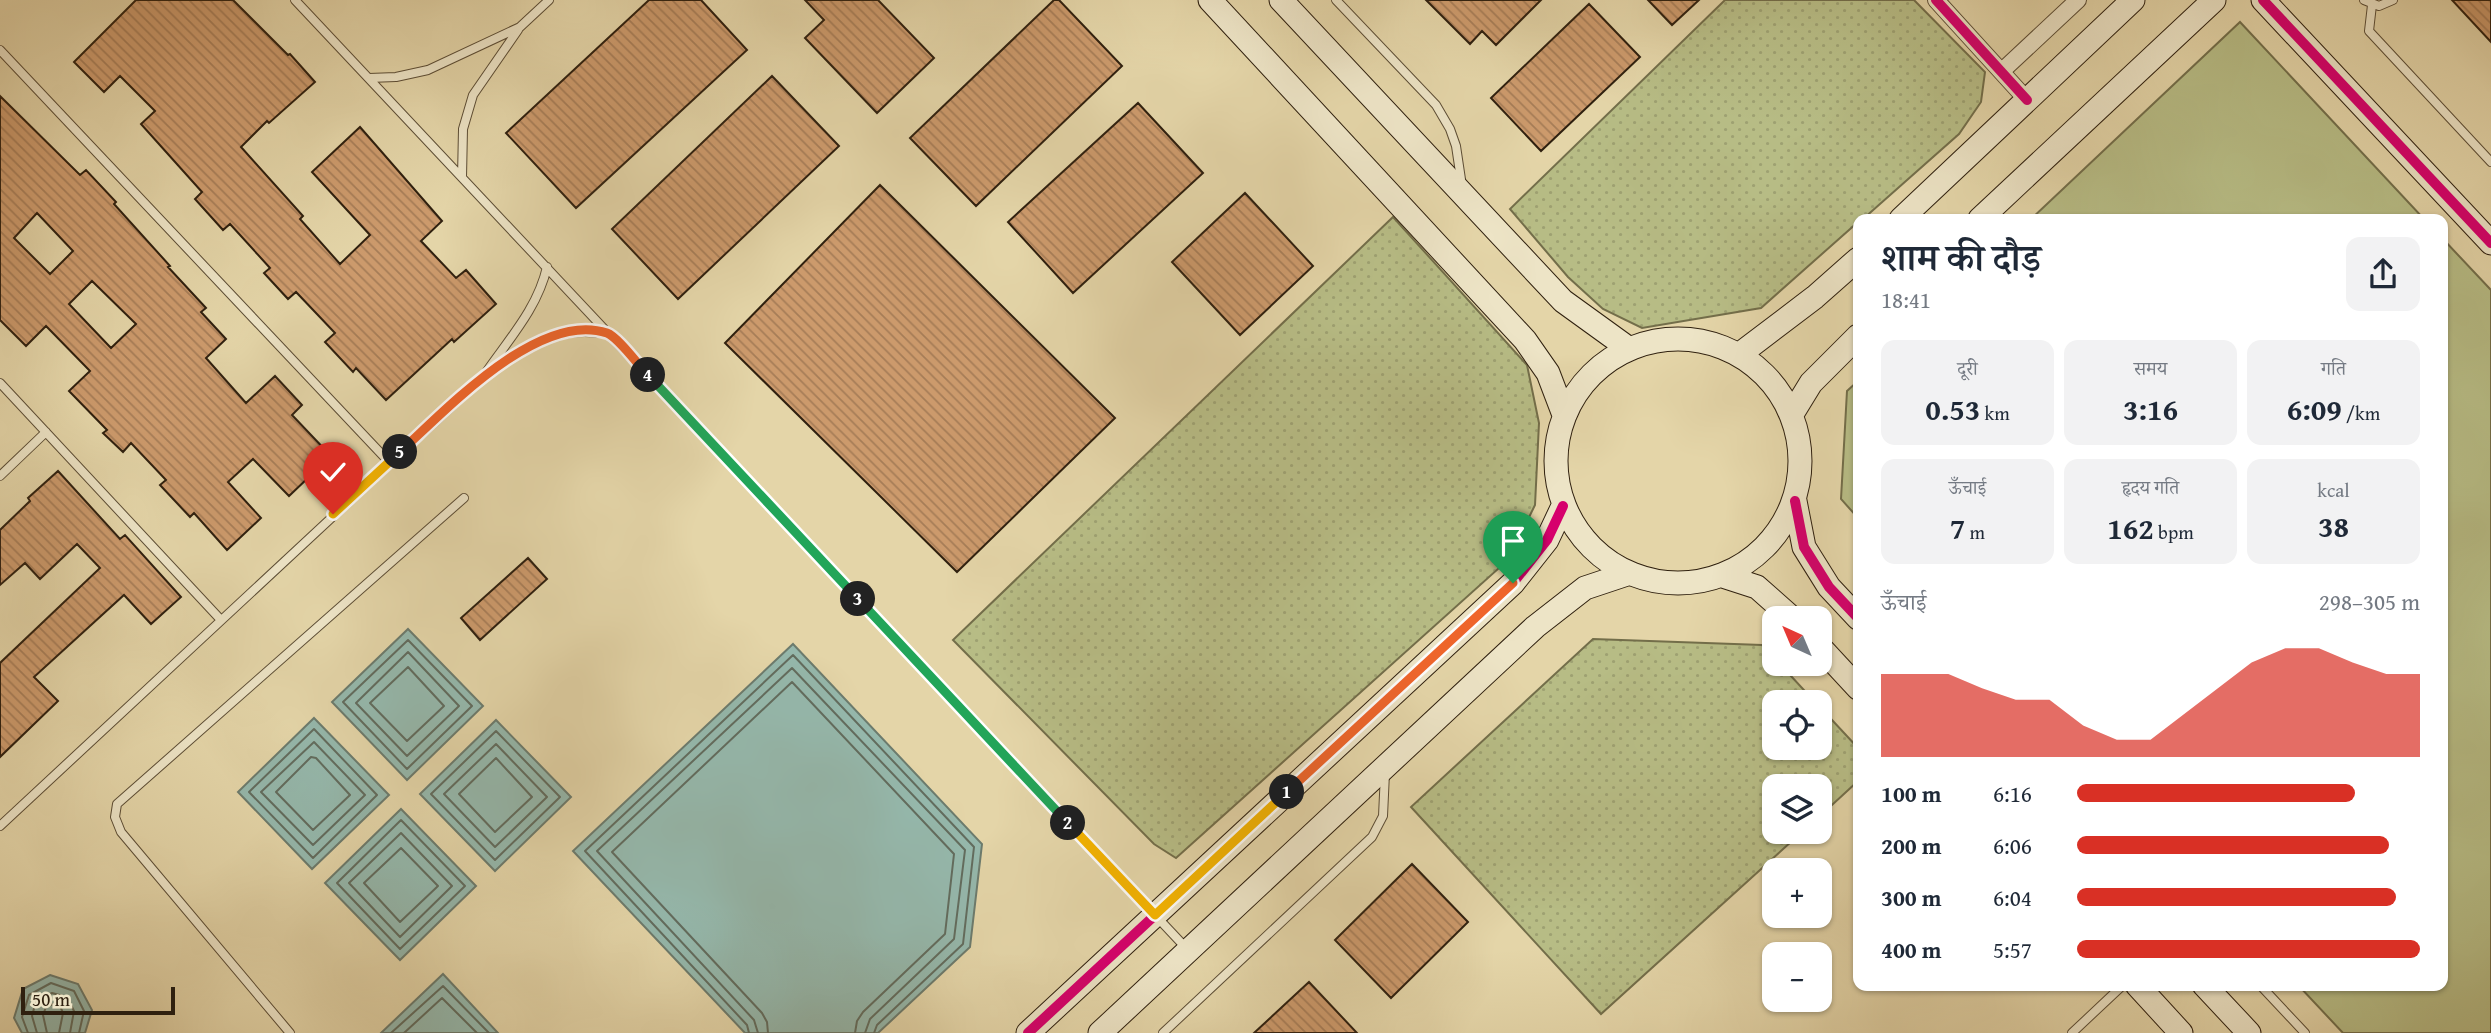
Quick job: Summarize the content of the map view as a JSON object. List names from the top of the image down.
{
  "scale_bar": "50 m",
  "north": "top left",
  "page": {
    "heading": ["शाम की दौड़", "18:41"],
    "stats": [
      ["दूरी", "0.53 km"],
      ["समय", "3:16"],
      ["गति", "6:09 /km"],
      ["ऊँचाई", "7 m"],
      ["हृदय गति", "162 bpm"],
      ["kcal", "38"]
    ],
    "pins": [
      "4",
      "5",
      "3",
      "1",
      "2"
    ],
    "chart": ["ऊँचाई", "298–305 m"],
    "map_buttons": ["+", "−"],
    "list": [
      {
        "name": "100 m",
        "note": "6:16"
      },
      {
        "name": "200 m",
        "note": "6:06"
      },
      {
        "name": "300 m",
        "note": "6:04"
      },
      {
        "name": "400 m",
        "note": "5:57"
      }
    ],
    "scale": "50 m"
  }
}
